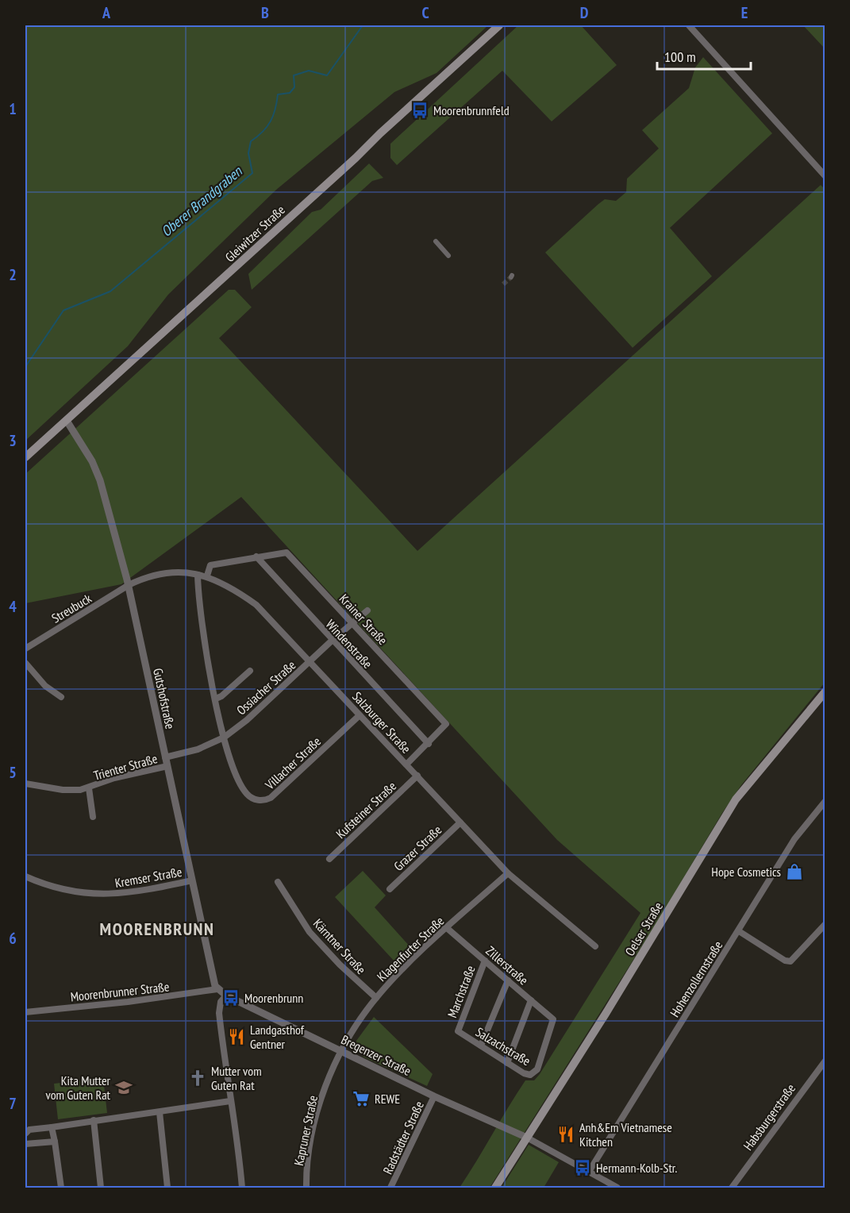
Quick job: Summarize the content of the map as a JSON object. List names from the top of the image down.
{
  "streets": {
    "main road": ["Gleiwitzer Straße", "Oelser Straße"],
    "street": [
      "Streubuck",
      "Krainer Straße",
      "Windenstraße",
      "Ossiacher Straße",
      "Gutshofstraße",
      "Salzburger Straße",
      "Villacher Straße",
      "Trienter Straße",
      "Kufsteiner Straße",
      "Grazer Straße",
      "Kremser Straße",
      "Kärntner Straße",
      "Klagenfurter Straße",
      "Zillerstraße",
      "Hohenzollernstraße",
      "Moorenbrunner Straße",
      "Marchstraße",
      "Salzachstraße",
      "Bregenzer Straße",
      "Habsburgerstraße",
      "Kapruner Straße",
      "Radstädter Straße"
    ]
  },
  "crossings": [
    ["Gleiwitzer Straße", "Gutshofstraße"],
    ["Streubuck", "Gutshofstraße"],
    ["Streubuck", "Salzburger Straße"],
    ["Krainer Straße", "Windenstraße"],
    ["Krainer Straße", "Ossiacher Straße"],
    ["Krainer Straße", "Salzburger Straße"],
    ["Windenstraße", "Ossiacher Straße"],
    ["Ossiacher Straße", "Gutshofstraße"],
    ["Ossiacher Straße", "Salzburger Straße"],
    ["Ossiacher Straße", "Villacher Straße"],
    ["Gutshofstraße", "Salzburger Straße"],
    ["Gutshofstraße", "Trienter Straße"],
    ["Gutshofstraße", "Kremser Straße"],
    ["Gutshofstraße", "Moorenbrunner Straße"],
    ["Gutshofstraße", "Bregenzer Straße"],
    ["Salzburger Straße", "Villacher Straße"],
    ["Salzburger Straße", "Kufsteiner Straße"],
    ["Salzburger Straße", "Grazer Straße"],
    ["Salzburger Straße", "Klagenfurter Straße"],
    ["Oelser Straße", "Bregenzer Straße"],
    ["Kärntner Straße", "Klagenfurter Straße"],
    ["Klagenfurter Straße", "Zillerstraße"],
    ["Klagenfurter Straße", "Bregenzer Straße"],
    ["Klagenfurter Straße", "Kapruner Straße"],
    ["Zillerstraße", "Marchstraße"],
    ["Zillerstraße", "Salzachstraße"],
    ["Moorenbrunner Straße", "Bregenzer Straße"],
    ["Marchstraße", "Salzachstraße"],
    ["Bregenzer Straße", "Kapruner Straße"],
    ["Bregenzer Straße", "Radstädter Straße"]
  ],
  "districts": ["MOORENBRUNN"],
  "water": ["Oberer Brandgraben"],
  "places": {
    "bus stop": ["Moorenbrunnfeld", "Moorenbrunn", "Hermann-Kolb-Str."],
    "shop": ["Hope Cosmetics"],
    "restaurant": ["Landgasthof Gentner", "Anh&Em Vietnamese Kitchen"],
    "church": ["Mutter vom Guten Rat"],
    "school or university": ["Kita Mutter vom Guten Rat"],
    "supermarket": ["REWE"]
  },
  "scale_bar": "100 m",
  "grid": {
    "columns": [
      "A",
      "B",
      "C",
      "D",
      "E"
    ],
    "rows": [
      "1",
      "2",
      "3",
      "4",
      "5",
      "6",
      "7"
    ]
  }
}
